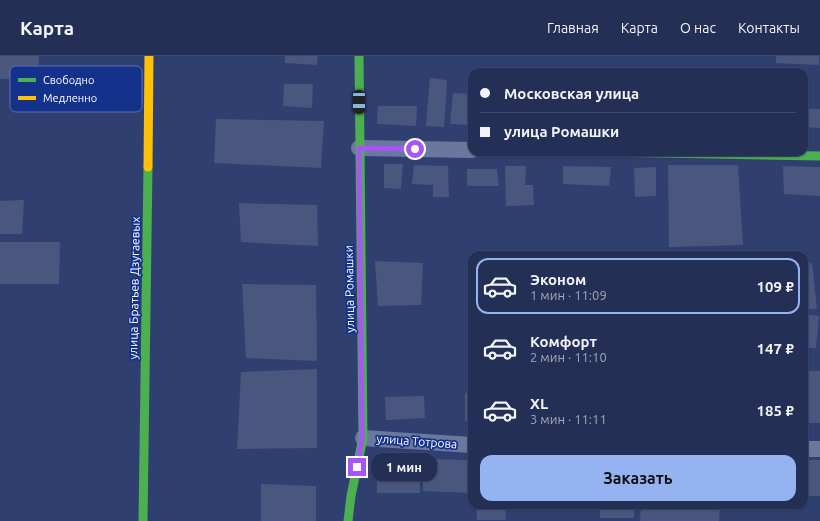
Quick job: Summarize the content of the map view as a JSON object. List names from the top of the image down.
{
  "streets": {
    "street": ["улица Братьев Дзугаевых", "улица Ромашки", "улица Тотрова"]
  },
  "crossings": [
    ["улица Ромашки", "улица Тотрова"]
  ],
  "legend": ["Свободно", "Медленно"],
  "page": {
    "header": "Карта",
    "nav": [
      "Главная",
      "Карта",
      "О нас",
      "Контакты"
    ],
    "banner": ["Московская улица", "улица Ромашки"],
    "list": [
      {
        "name": "Эконом",
        "note": "1 мин · 11:09",
        "value": "109 ₽"
      },
      {
        "name": "Комфорт",
        "note": "2 мин · 11:10",
        "value": "147 ₽"
      },
      {
        "name": "XL",
        "note": "3 мин · 11:11",
        "value": "185 ₽"
      }
    ],
    "buttons": "Заказать",
    "bubble": "1 мин"
  }
}
